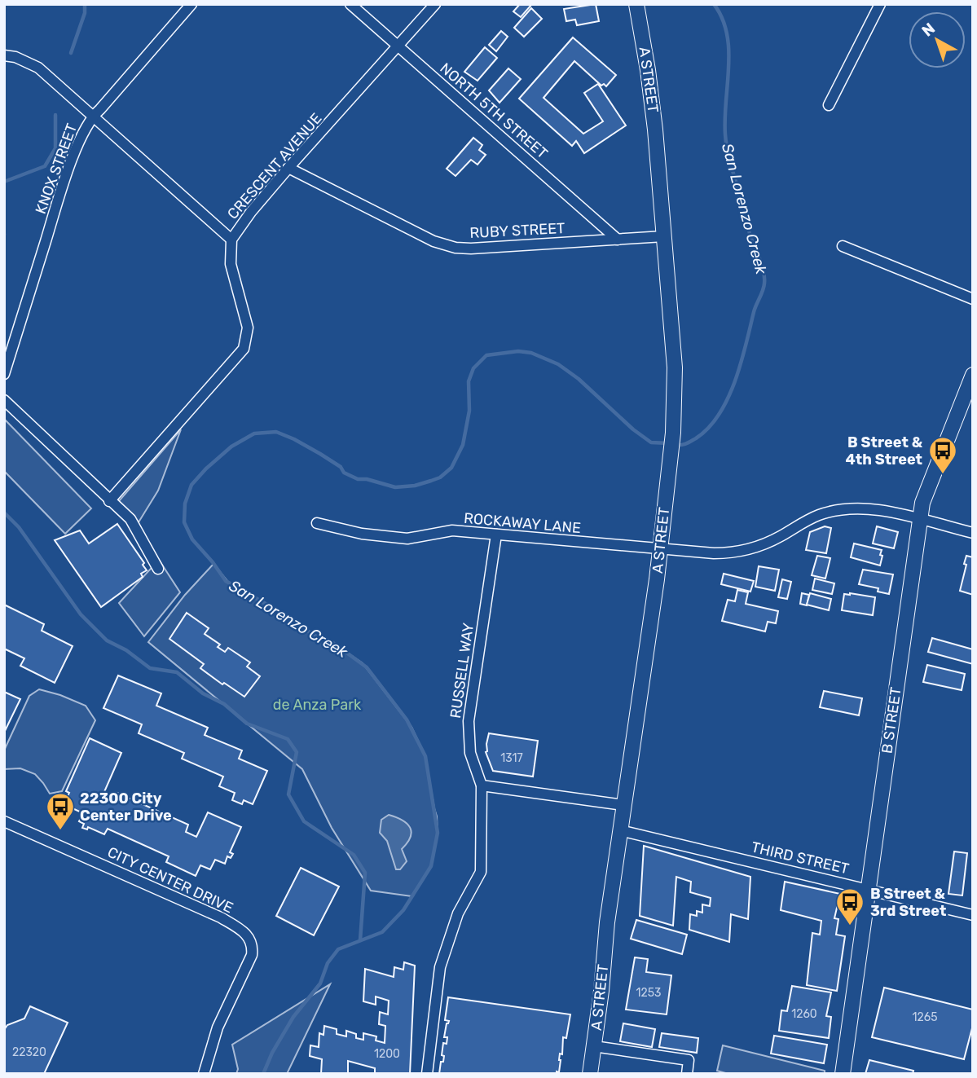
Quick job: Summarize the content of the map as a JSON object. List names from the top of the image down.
{
  "streets": {
    "main road": ["A STREET", "B STREET"],
    "street": [
      "NORTH 5TH STREET",
      "CRESCENT AVENUE",
      "KNOX STREET",
      "RUBY STREET",
      "ROCKAWAY LANE",
      "RUSSELL WAY",
      "THIRD STREET",
      "CITY CENTER DRIVE"
    ]
  },
  "crossings": [
    ["A STREET", "RUBY STREET"],
    ["A STREET", "ROCKAWAY LANE"],
    ["A STREET", "THIRD STREET"],
    ["NORTH 5TH STREET", "CRESCENT AVENUE"],
    ["NORTH 5TH STREET", "RUBY STREET"],
    ["CRESCENT AVENUE", "RUBY STREET"],
    ["ROCKAWAY LANE", "RUSSELL WAY"],
    ["ROCKAWAY LANE", "B STREET"],
    ["B STREET", "THIRD STREET"]
  ],
  "water": ["San Lorenzo Creek"],
  "parks": ["de Anza Park"],
  "places": {
    "bus stop": ["B Street & 4th Street", "22300 City Center Drive", "B Street & 3rd Street"]
  },
  "house_numbers": [
    "1317",
    "1253",
    "1260",
    "1265",
    "22320",
    "1200"
  ],
  "north": "top left"
}
